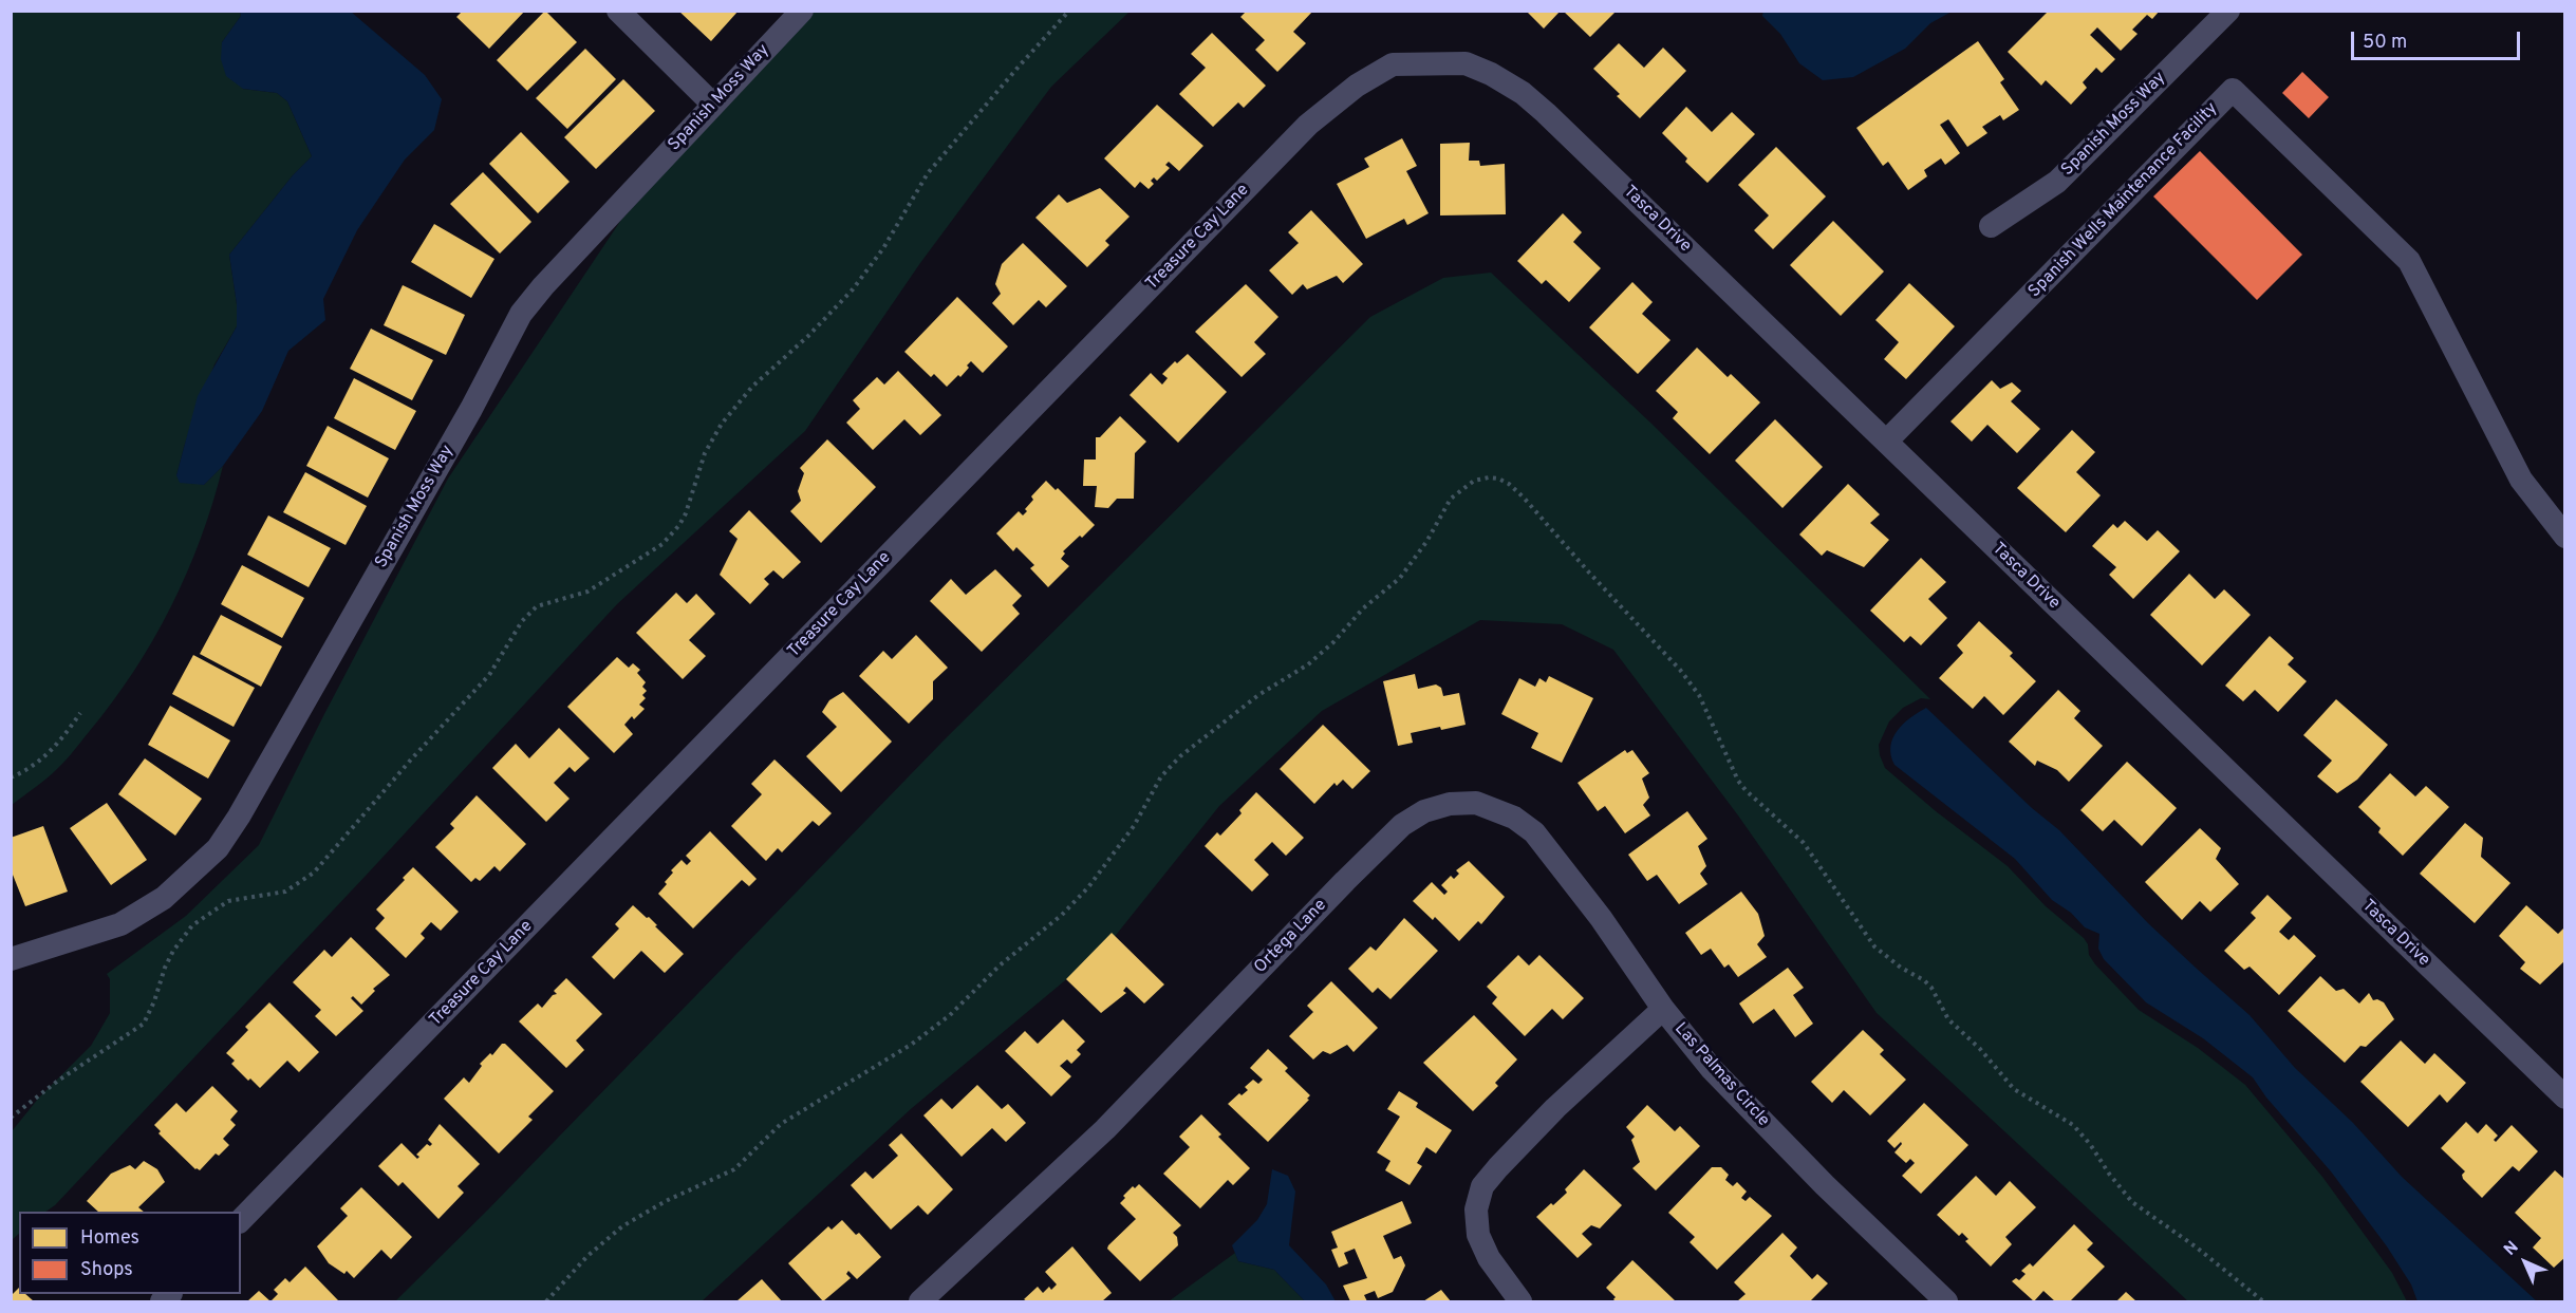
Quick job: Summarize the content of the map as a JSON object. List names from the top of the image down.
{
  "streets": {
    "street": [
      "Spanish Moss Way",
      "Spanish Wells Maintenance Facility",
      "Tasca Drive",
      "Treasure Cay Lane",
      "Ortega Lane",
      "Las Palmas Circle"
    ]
  },
  "crossings": [
    ["Spanish Wells Maintenance Facility", "Tasca Drive"],
    ["Tasca Drive", "Treasure Cay Lane"],
    ["Ortega Lane", "Las Palmas Circle"]
  ],
  "legend": ["Homes", "Shops"],
  "scale_bar": "50 m",
  "north": "top left"
}
